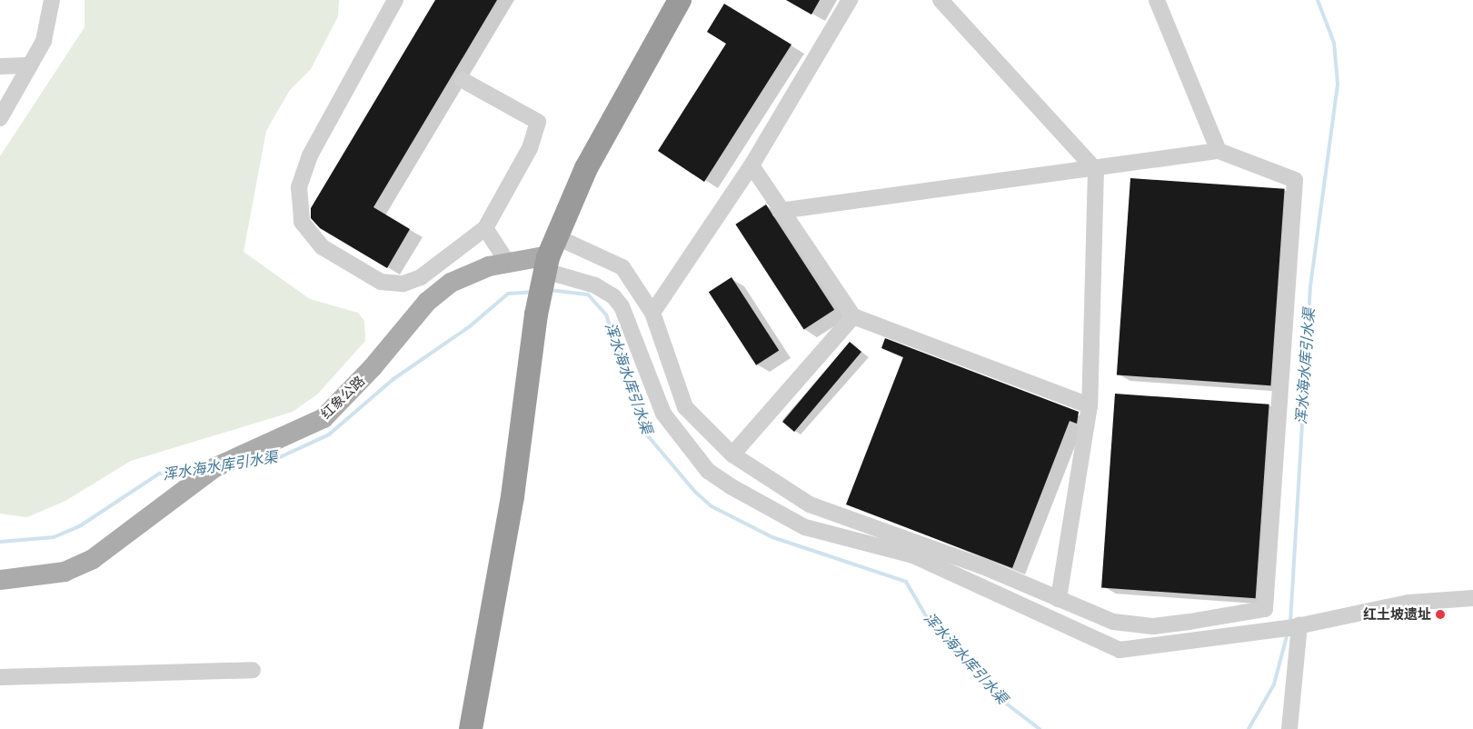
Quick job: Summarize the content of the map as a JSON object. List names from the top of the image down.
{
  "streets": {
    "main road": ["红象公路"]
  },
  "water": ["浑水海水库引水渠"],
  "places": ["红土坡遗址"]
}
